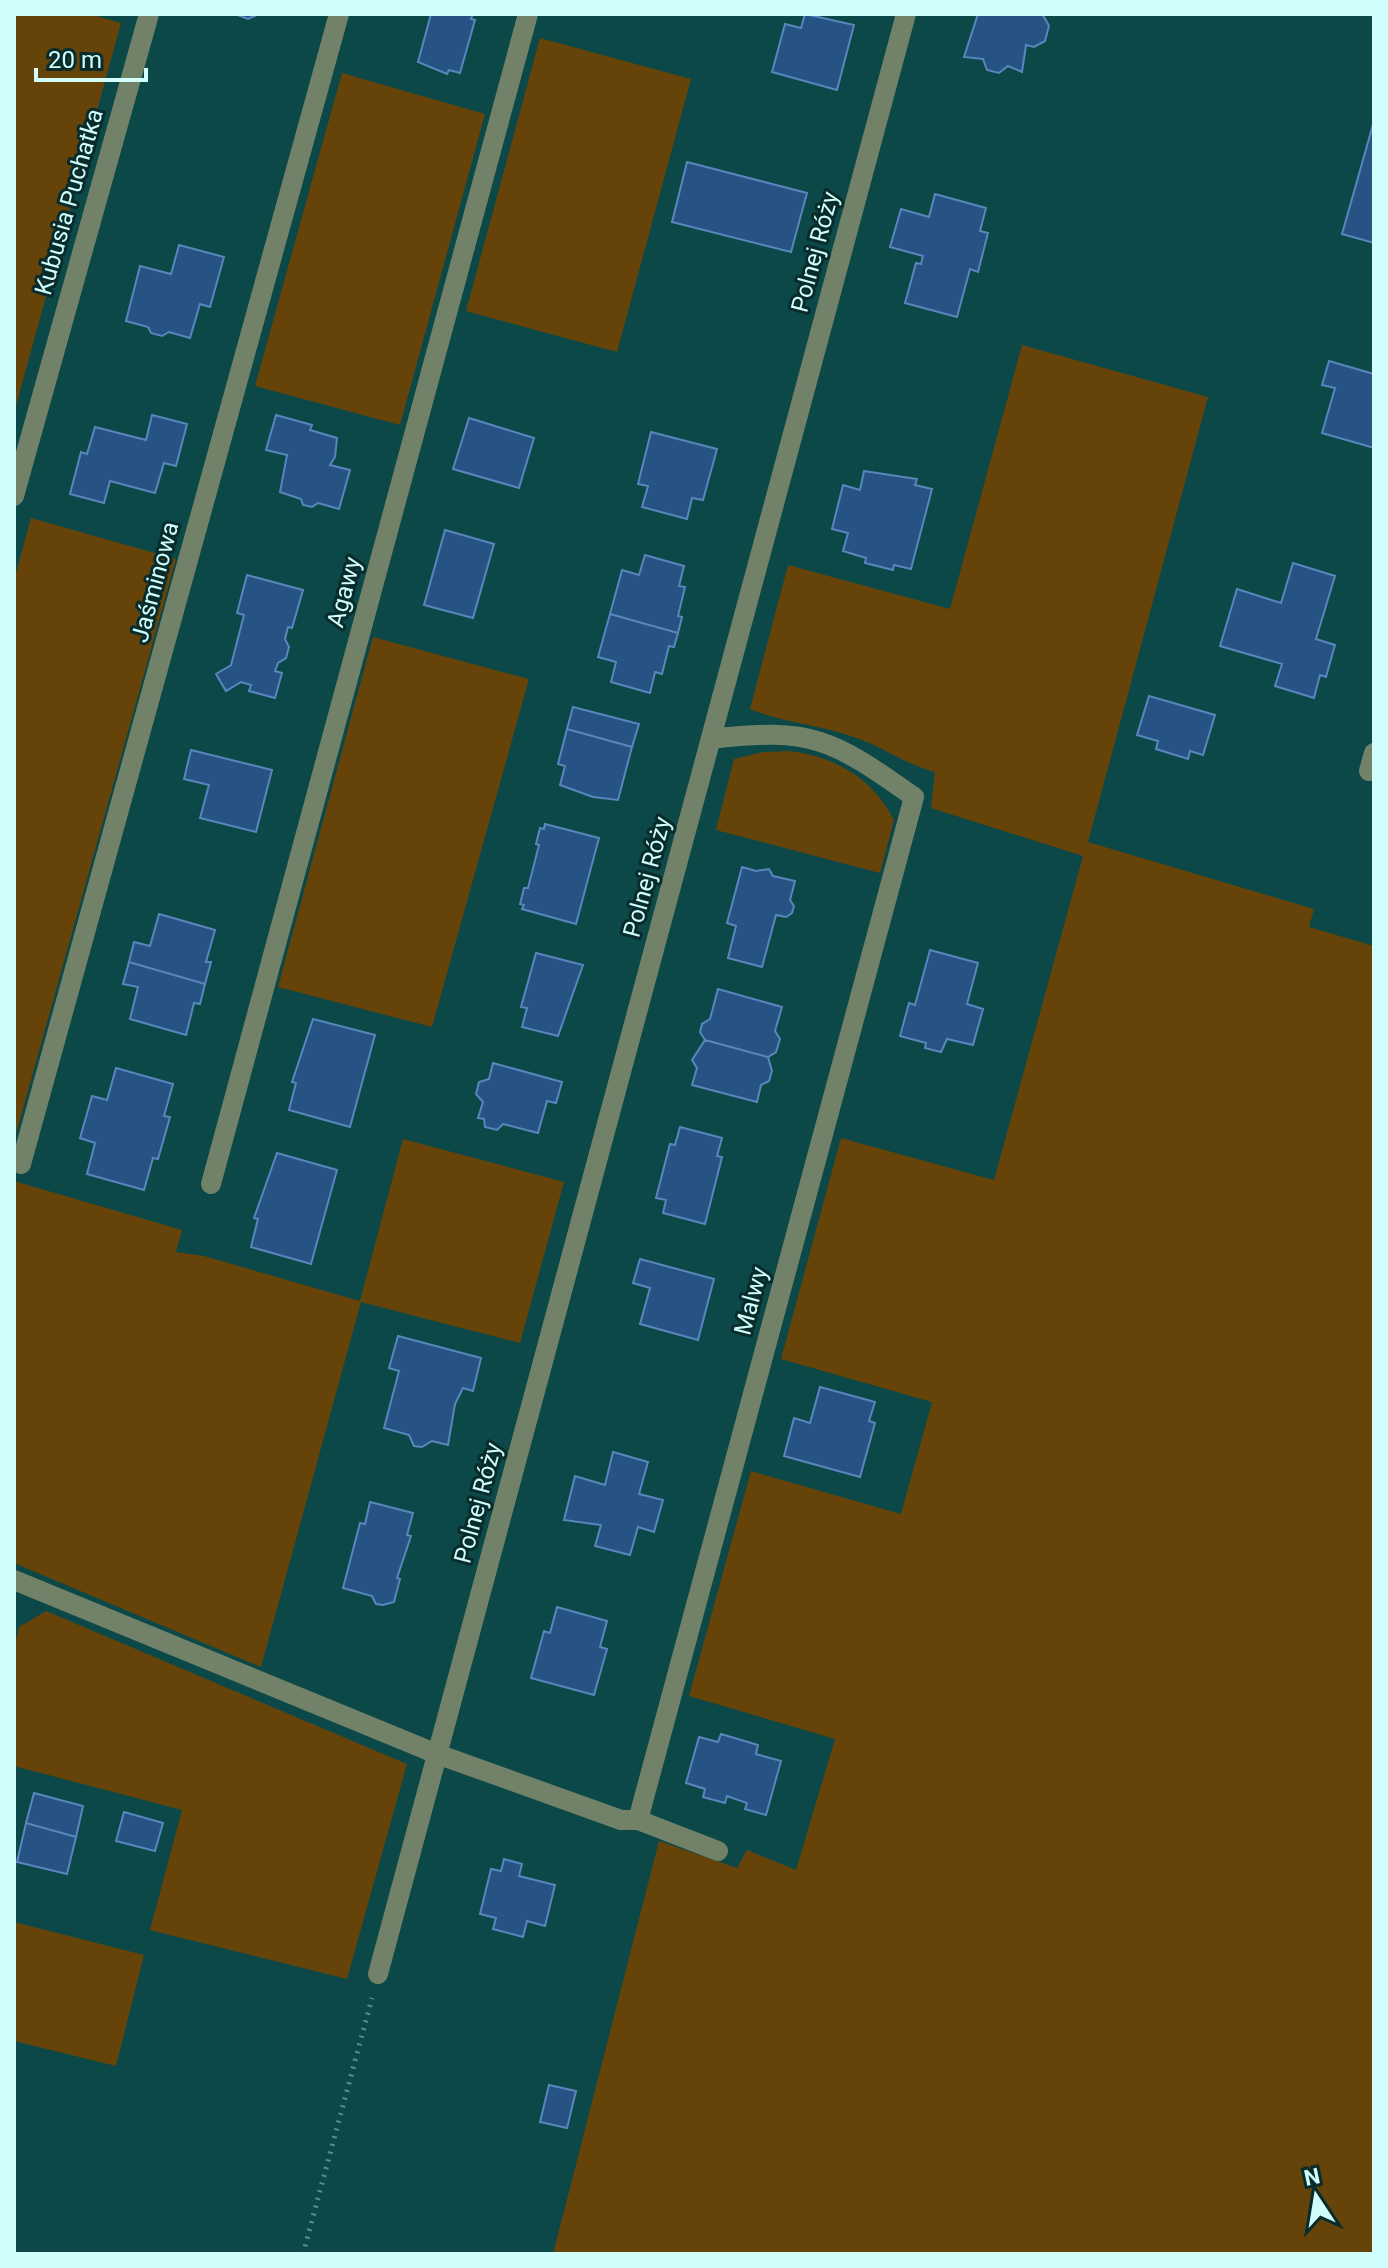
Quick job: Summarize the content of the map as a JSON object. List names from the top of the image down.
{
  "streets": {
    "street": [
      "Kubusia Puchatka",
      "Polnej Róży",
      "Jaśminowa",
      "Agawy",
      "Malwy"
    ]
  },
  "crossings": [
    ["Polnej Róży", "Malwy"]
  ],
  "scale_bar": "20 m",
  "north": "top"
}
